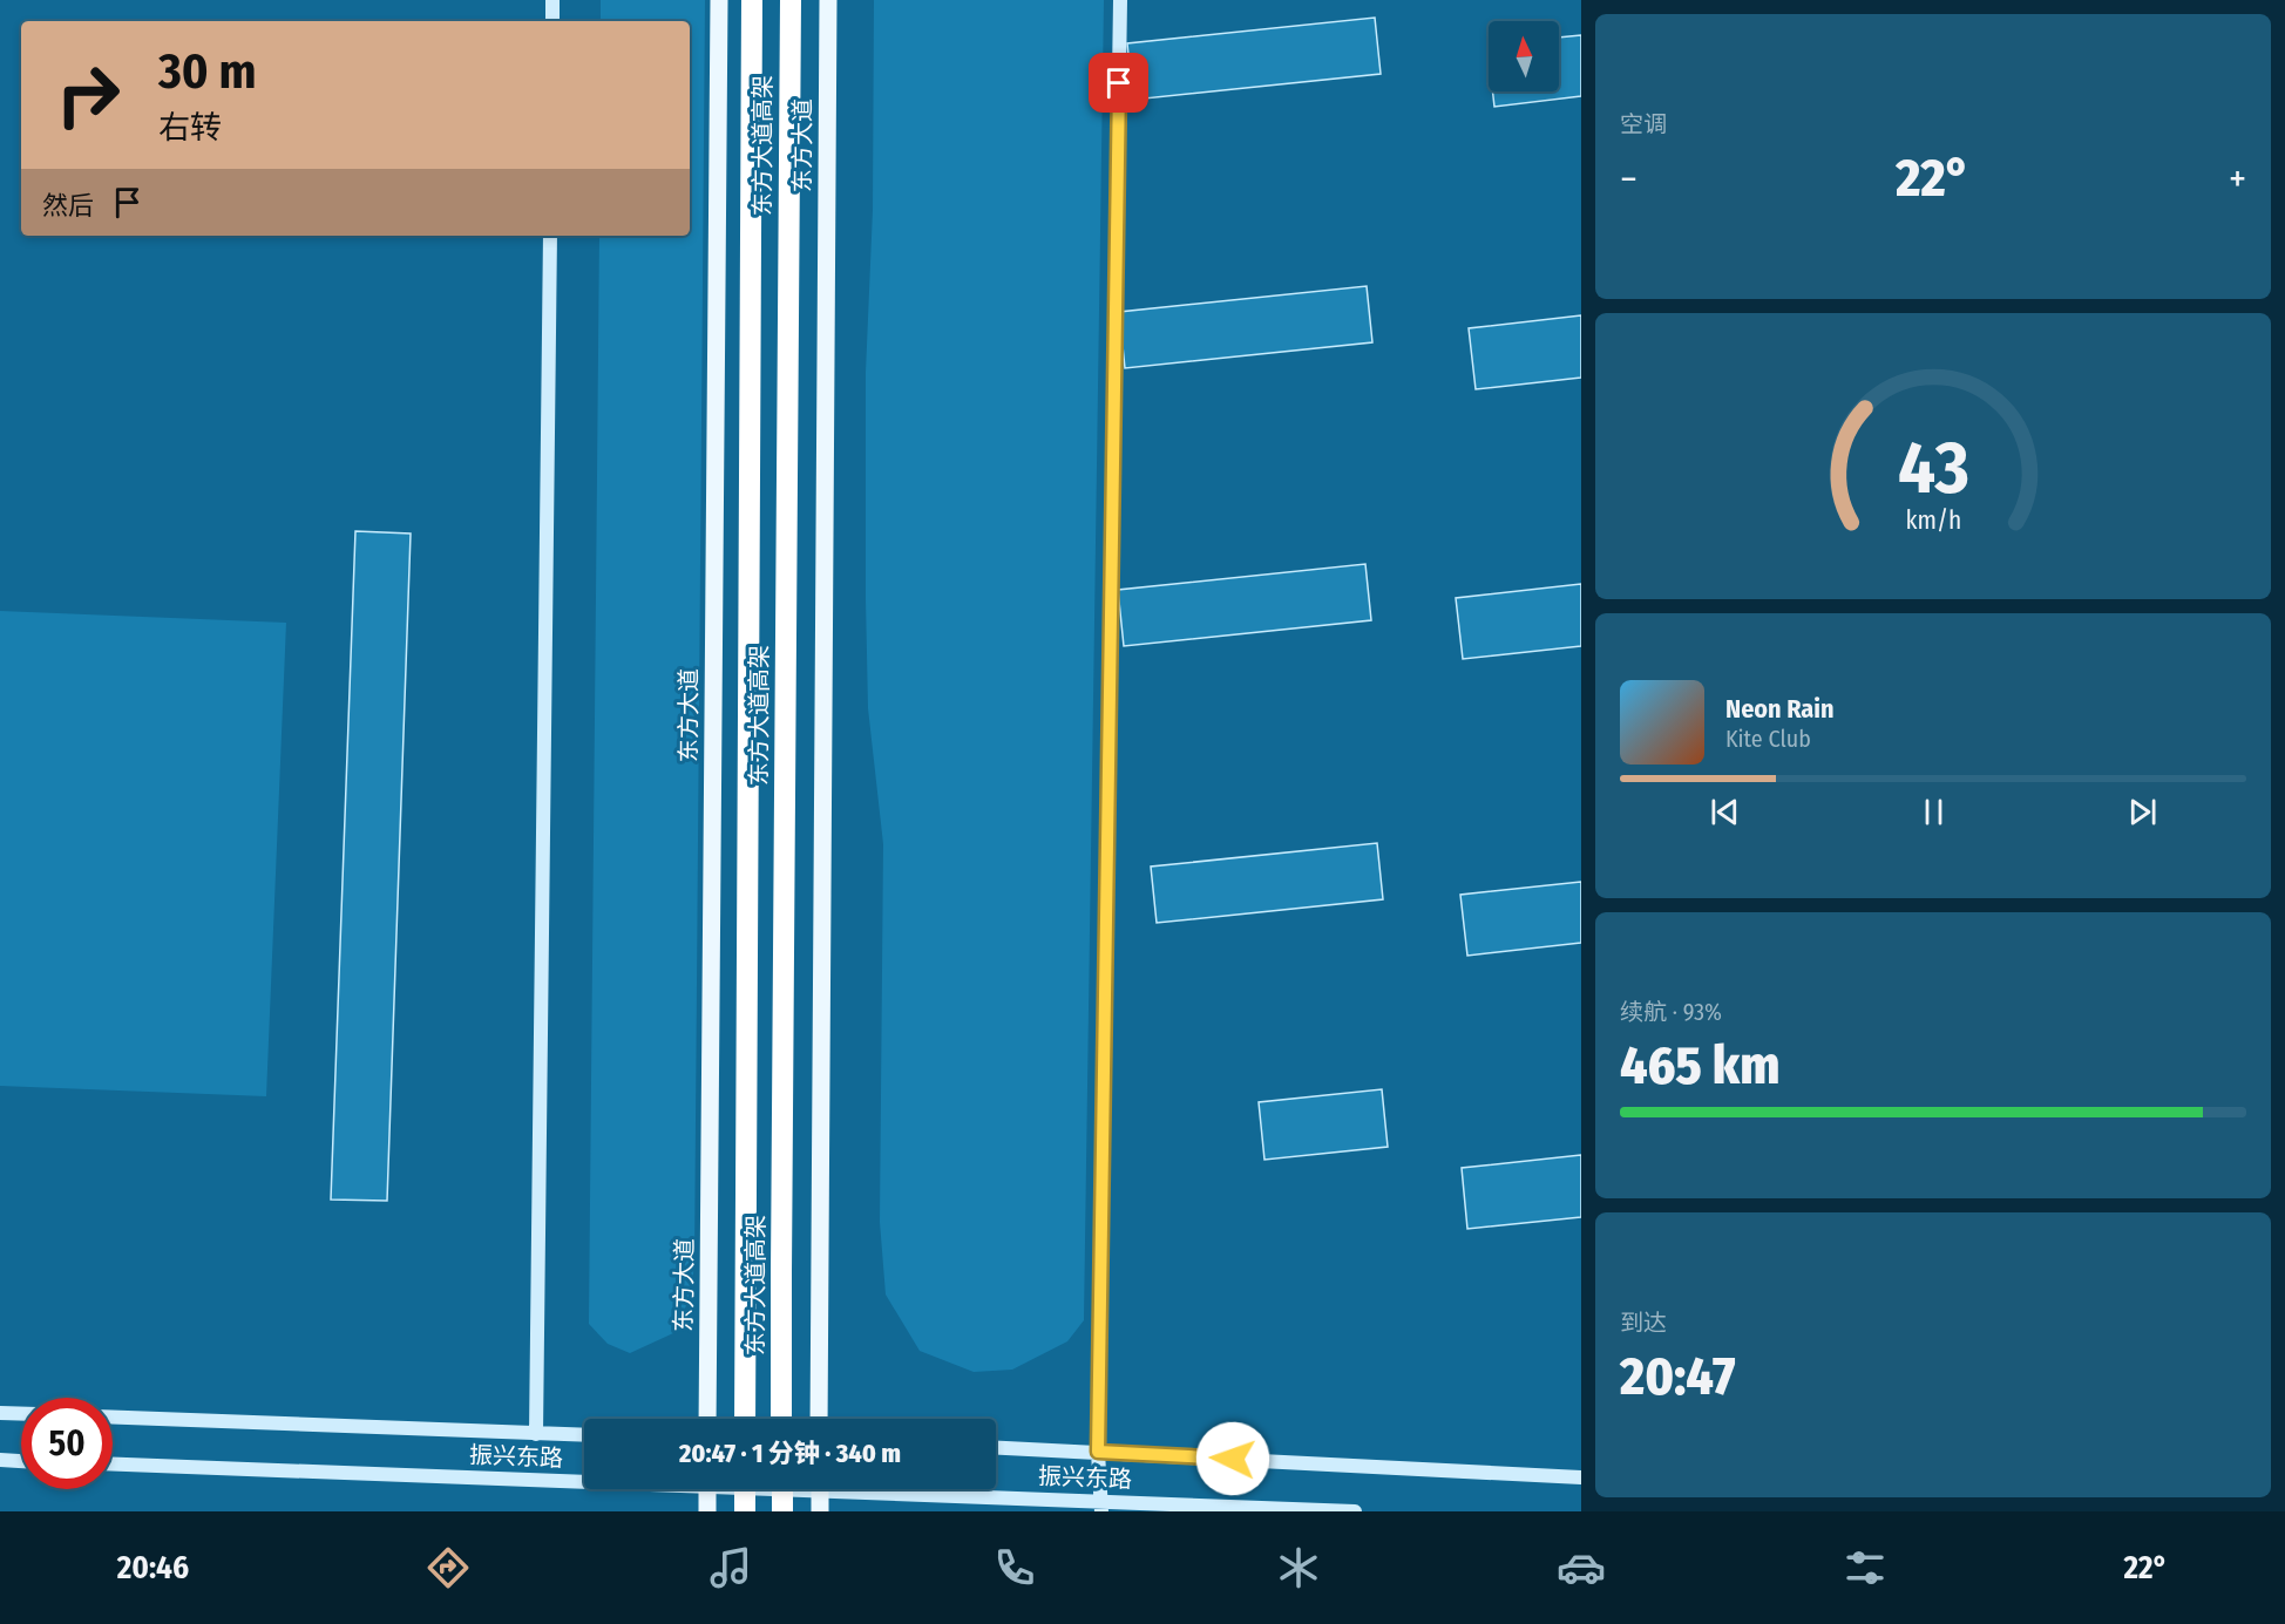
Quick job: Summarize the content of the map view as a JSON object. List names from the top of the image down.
{
  "streets": {
    "highway": ["东方大道高架"],
    "main road": ["东方大道"],
    "street": ["振兴东路"]
  },
  "north": "top",
  "page": {
    "tile": [
      "空调",
      ["续航 · 93%", "465 km"],
      ["到达", "20:47"]
    ],
    "turn": ["30 m", "右转"],
    "heat": ["−", "22°", "+"],
    "then": "然后",
    "song": ["Neon Rain", "Kite Club"],
    "limit": "50",
    "trip": "20:47 · 1 分钟 · 340 m",
    "tabs": ["20:46", "22°"],
    "gauge": ["43", "km/h"]
  }
}
